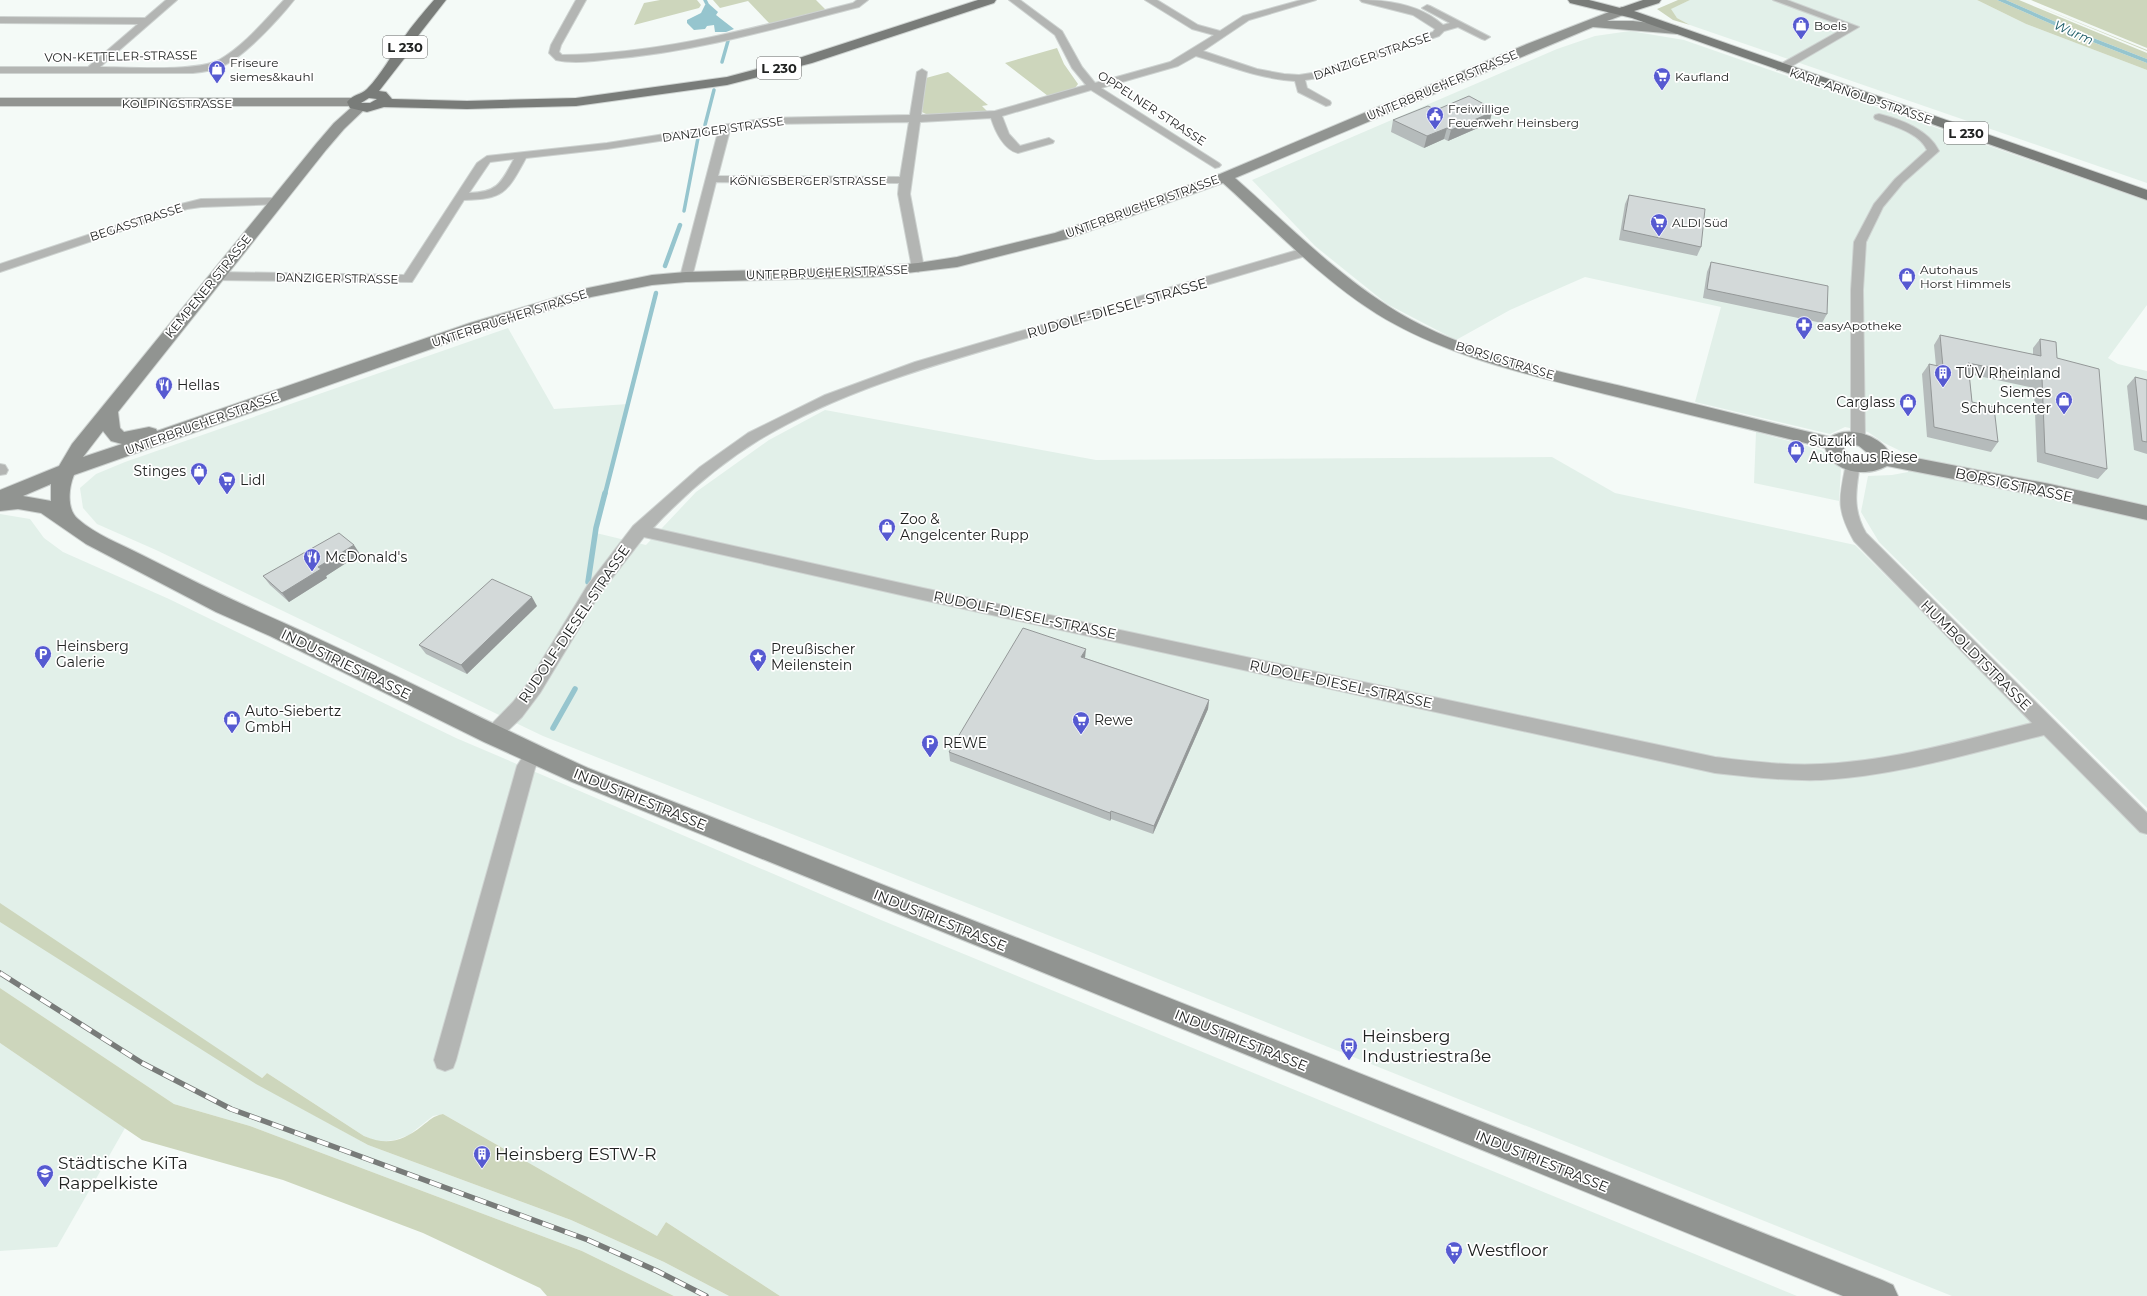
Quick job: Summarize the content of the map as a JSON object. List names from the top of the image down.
{
  "streets": {
    "main road": ["L 230", "KARL-ARNOLD-STRASSE"],
    "street": [
      "VON-KETTELER-STRASSE",
      "DANZIGER STRASSE",
      "UNTERBRUCHER STRASSE",
      "KOLPINGSTRASSE",
      "OPPELNER STRASSE",
      "KÖNIGSBERGER STRASSE",
      "BEGASSTRASSE",
      "KEMPENER STRASSE",
      "RUDOLF-DIESEL-STRASSE",
      "BORSIGSTRASSE",
      "HUMBOLDTSTRASSE",
      "INDUSTRIESTRASSE"
    ]
  },
  "crossings": [
    ["L 230", "UNTERBRUCHER STRASSE"],
    ["L 230", "KARL-ARNOLD-STRASSE"],
    ["L 230", "KOLPINGSTRASSE"],
    ["L 230", "KEMPENER STRASSE"],
    ["DANZIGER STRASSE", "OPPELNER STRASSE"],
    ["DANZIGER STRASSE", "KÖNIGSBERGER STRASSE"],
    ["DANZIGER STRASSE", "KEMPENER STRASSE"],
    ["UNTERBRUCHER STRASSE", "KARL-ARNOLD-STRASSE"],
    ["UNTERBRUCHER STRASSE", "OPPELNER STRASSE"],
    ["UNTERBRUCHER STRASSE", "KÖNIGSBERGER STRASSE"],
    ["UNTERBRUCHER STRASSE", "KEMPENER STRASSE"],
    ["UNTERBRUCHER STRASSE", "BORSIGSTRASSE"],
    ["UNTERBRUCHER STRASSE", "INDUSTRIESTRASSE"],
    ["KOLPINGSTRASSE", "KEMPENER STRASSE"],
    ["OPPELNER STRASSE", "BORSIGSTRASSE"],
    ["BEGASSTRASSE", "KEMPENER STRASSE"],
    ["KEMPENER STRASSE", "INDUSTRIESTRASSE"],
    ["RUDOLF-DIESEL-STRASSE", "BORSIGSTRASSE"],
    ["RUDOLF-DIESEL-STRASSE", "HUMBOLDTSTRASSE"],
    ["RUDOLF-DIESEL-STRASSE", "INDUSTRIESTRASSE"]
  ],
  "water": ["Wurm"],
  "places": {
    "shop": [
      "Boels",
      "Friseure siemes&kauhl",
      "Autohaus Horst Himmels",
      "Siemes Schuhcenter",
      "Carglass",
      "Suzuki Autohaus Riese",
      "Stinges",
      "Zoo & Angelcenter Rupp",
      "Auto-Siebertz GmbH"
    ],
    "supermarket": [
      "Kaufland",
      "ALDI Süd",
      "Lidl",
      "Rewe",
      "Westfloor"
    ],
    "public building": ["Freiwillige Feuerwehr Heinsberg"],
    "pharmacy": ["easyApotheke"],
    "building": ["TÜV Rheinland", "Heinsberg ESTW-R"],
    "restaurant": ["Hellas", "McDonald's"],
    "parking": ["Heinsberg Galerie", "REWE"],
    "place": ["Preußischer Meilenstein"],
    "bus stop": ["Heinsberg Industriestraße"],
    "school or university": ["Städtische KiTa Rappelkiste"]
  }
}
